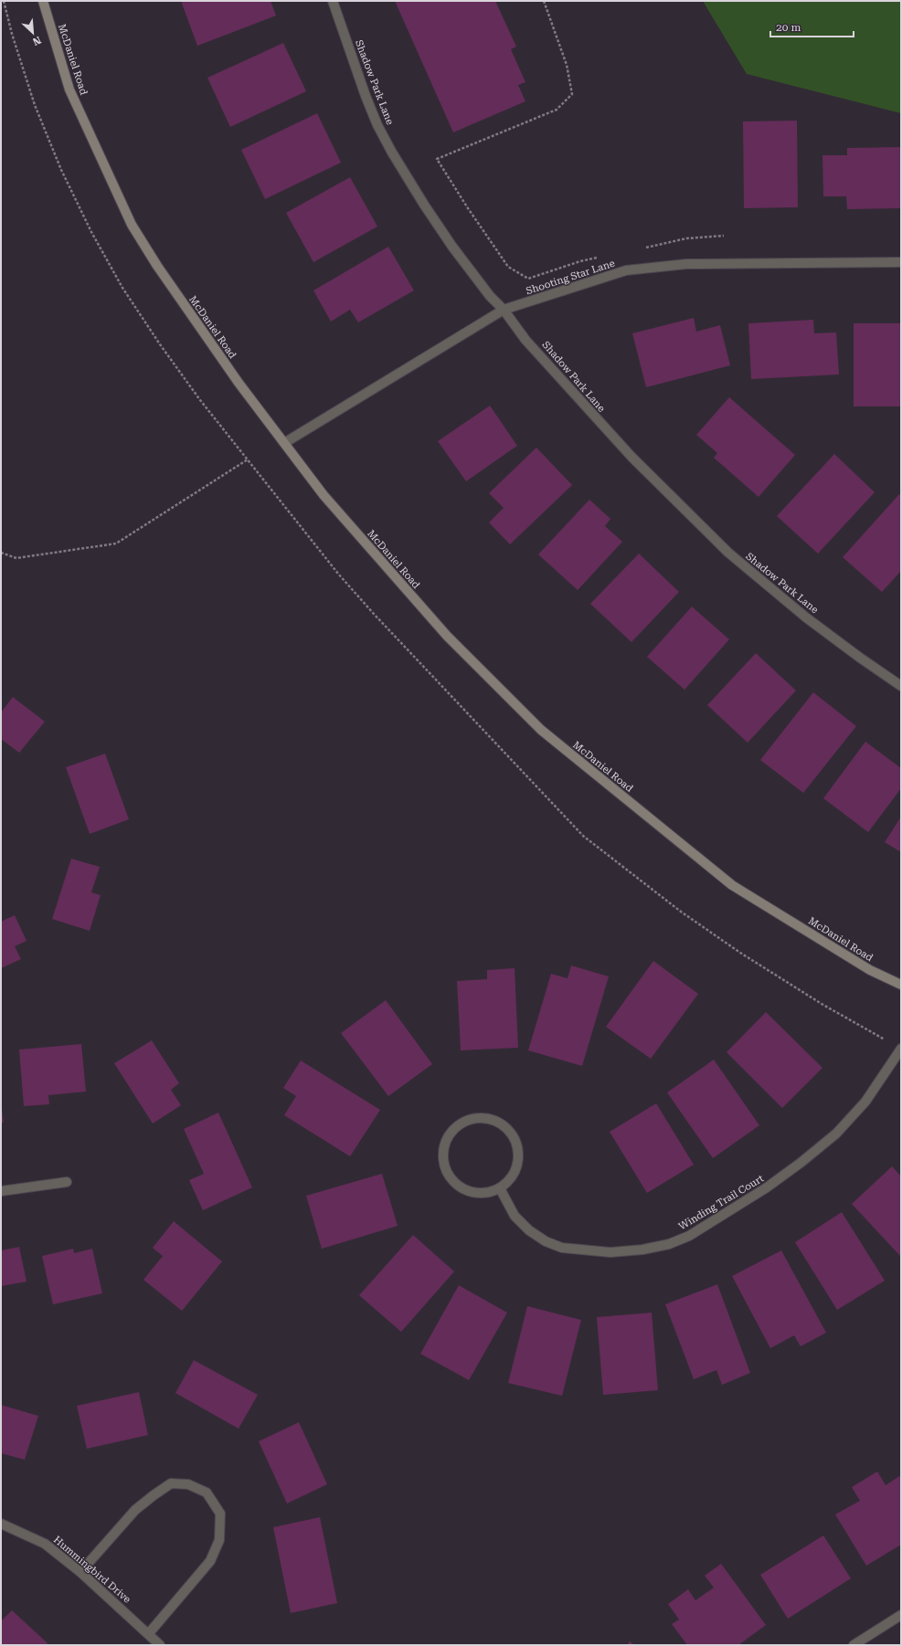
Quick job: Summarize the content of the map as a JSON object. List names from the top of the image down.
{
  "streets": {
    "main road": ["McDaniel Road"],
    "street": [
      "Shadow Park Lane",
      "Shooting Star Lane",
      "Winding Trail Court",
      "Hummingbird Drive"
    ]
  },
  "crossings": [
    ["McDaniel Road", "Shooting Star Lane"],
    ["Shadow Park Lane", "Shooting Star Lane"]
  ],
  "scale_bar": "20 m",
  "north": "bottom right"
}
